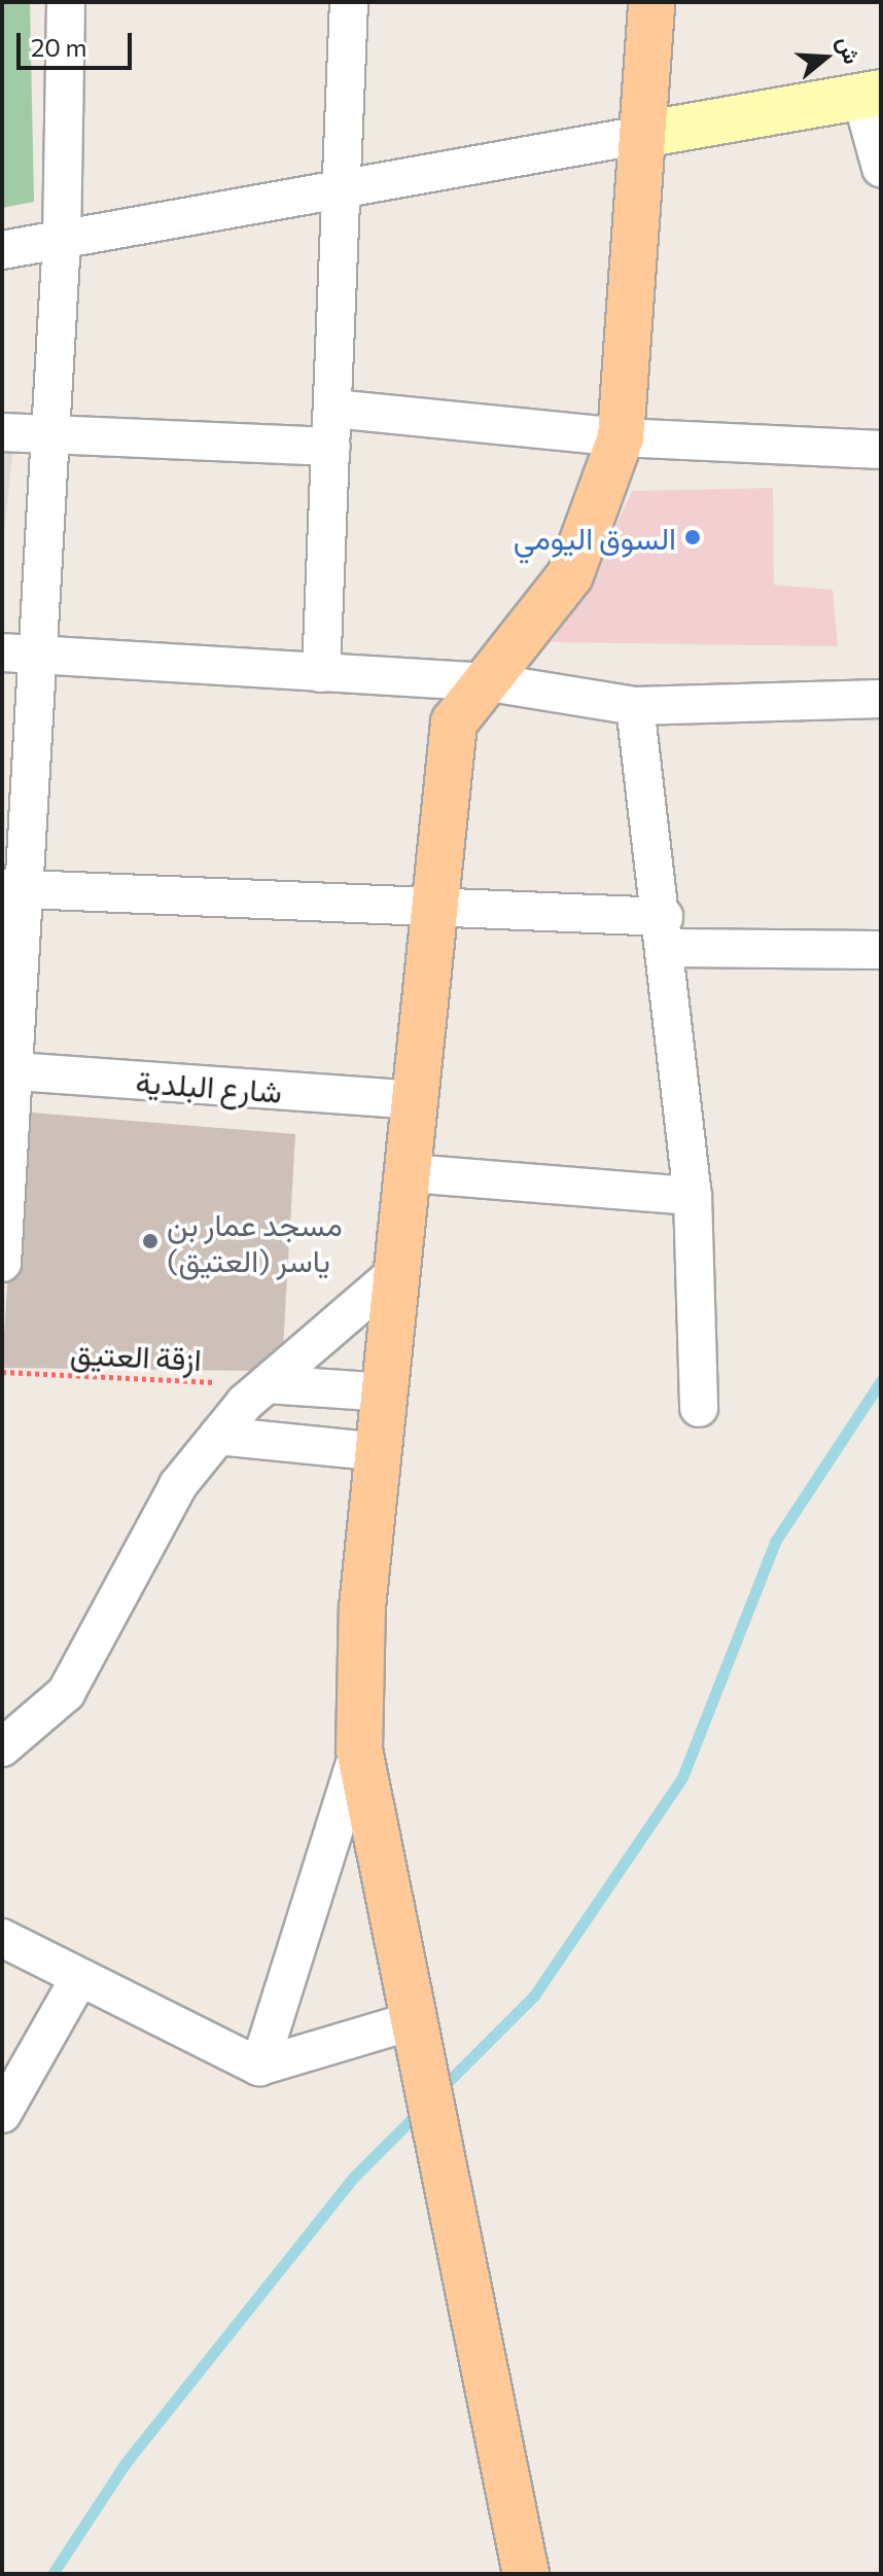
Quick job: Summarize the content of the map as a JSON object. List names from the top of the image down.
{
  "streets": {
    "street": ["شارع البلدية"],
    "path": ["ازقة العتيق"]
  },
  "places": ["السوق اليومي", "مسجد عمار بن ياسر (العتيق)"],
  "scale_bar": "20 m",
  "north": "right"
}
